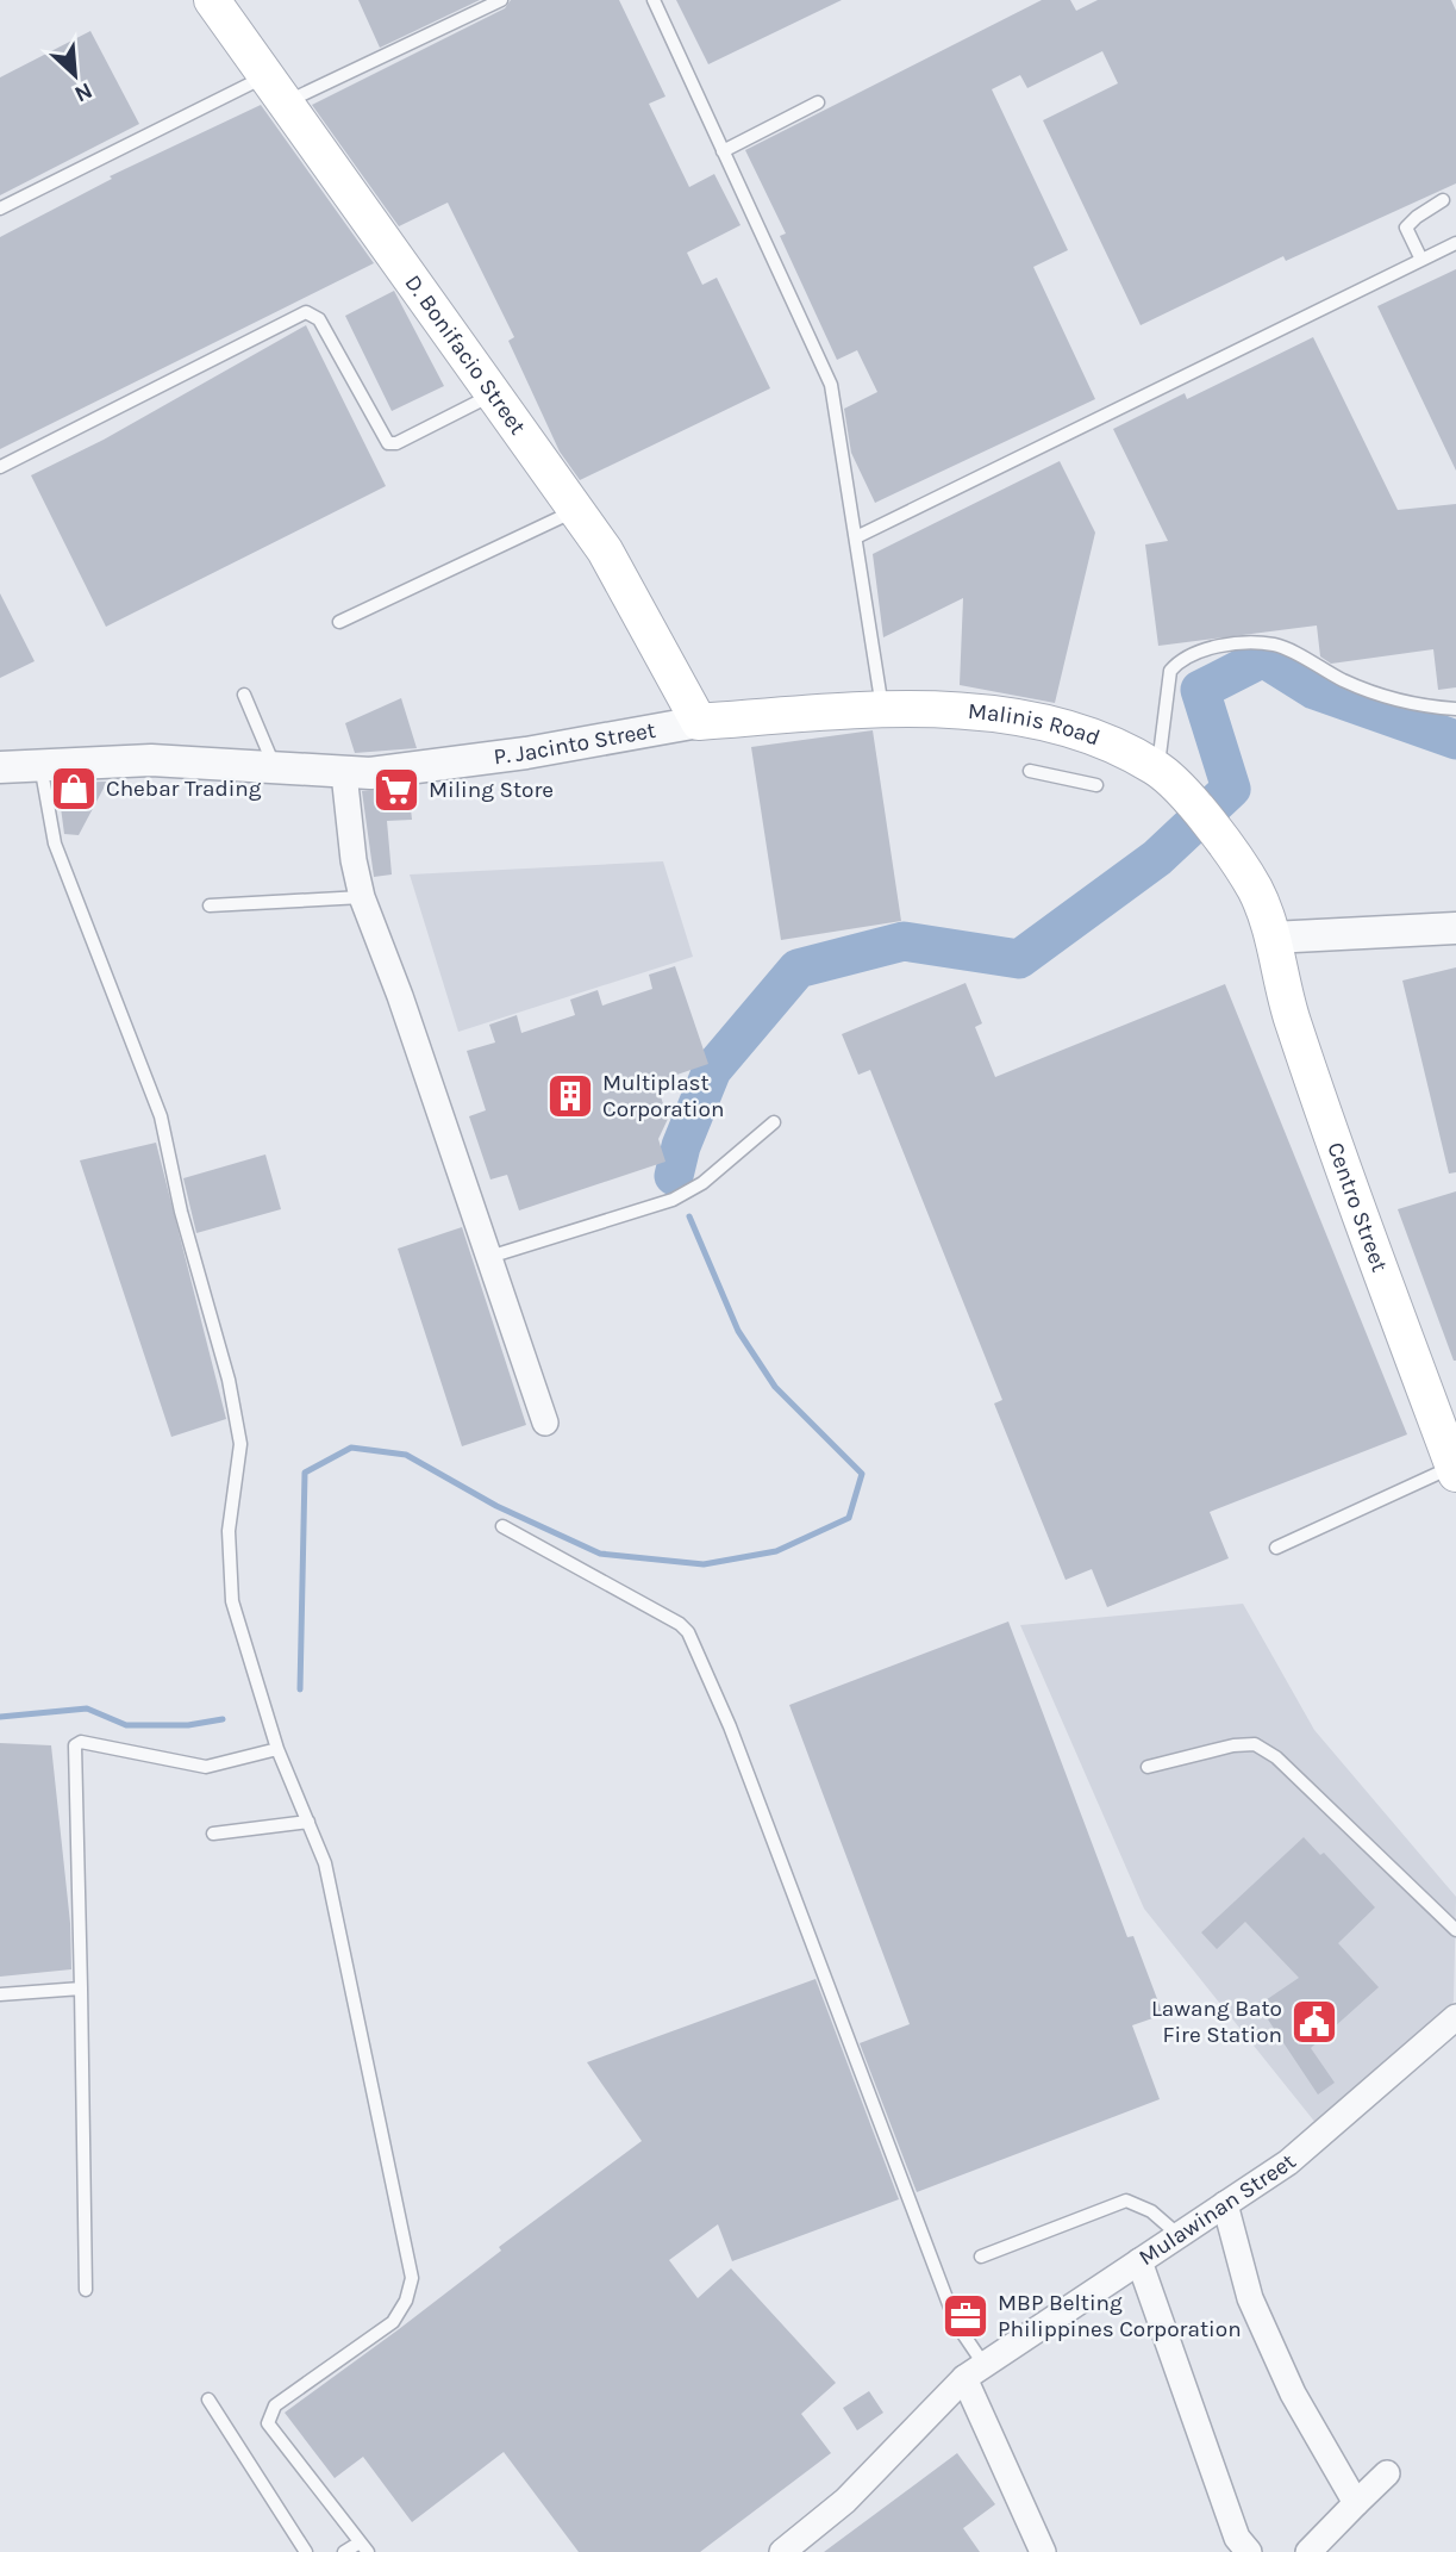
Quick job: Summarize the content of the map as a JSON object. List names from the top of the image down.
{
  "streets": {
    "main road": ["D. Bonifacio Street", "Malinis Road", "Centro Street"],
    "street": ["P. Jacinto Street", "Mulawinan Street"]
  },
  "crossings": [
    ["D. Bonifacio Street", "Malinis Road"],
    ["D. Bonifacio Street", "P. Jacinto Street"],
    ["Malinis Road", "P. Jacinto Street"],
    ["Malinis Road", "Centro Street"]
  ],
  "places": {
    "shop": ["Chebar Trading"],
    "supermarket": ["Miling Store"],
    "building": ["Multiplast Corporation"],
    "public building": ["Lawang Bato Fire Station"],
    "office": ["MBP Belting Philippines Corporation"]
  },
  "north": "bottom right"
}
